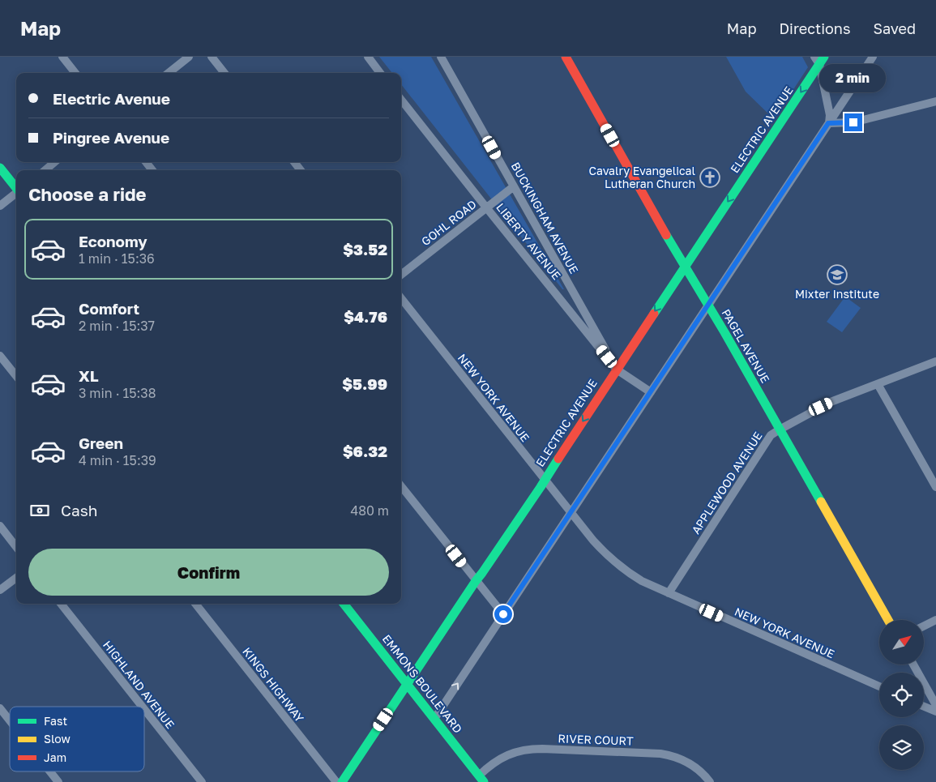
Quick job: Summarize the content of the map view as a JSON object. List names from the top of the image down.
{
  "streets": {
    "street": [
      "ELECTRIC AVENUE",
      "BUCKINGHAM AVENUE",
      "GOHL ROAD",
      "LIBERTY AVENUE",
      "PAGEL AVENUE",
      "NEW YORK AVENUE",
      "APPLEWOOD AVENUE",
      "EMMONS BOULEVARD",
      "HIGHLAND AVENUE",
      "KINGS HIGHWAY",
      "RIVER COURT"
    ]
  },
  "crossings": [
    ["ELECTRIC AVENUE", "BUCKINGHAM AVENUE"],
    ["ELECTRIC AVENUE", "LIBERTY AVENUE"],
    ["ELECTRIC AVENUE", "PAGEL AVENUE"],
    ["ELECTRIC AVENUE", "NEW YORK AVENUE"],
    ["ELECTRIC AVENUE", "EMMONS BOULEVARD"],
    ["BUCKINGHAM AVENUE", "GOHL ROAD"],
    ["BUCKINGHAM AVENUE", "LIBERTY AVENUE"],
    ["GOHL ROAD", "LIBERTY AVENUE"],
    ["PAGEL AVENUE", "APPLEWOOD AVENUE"],
    ["NEW YORK AVENUE", "APPLEWOOD AVENUE"],
    ["EMMONS BOULEVARD", "RIVER COURT"]
  ],
  "places": {
    "church": ["Cavalry Evangelical Lutheran Church"],
    "school or university": ["Mixter Institute"]
  },
  "legend": ["Fast", "Slow", "Jam"],
  "north": "top right",
  "page": {
    "header": "Map",
    "nav": ["Map", "Directions", "Saved"],
    "bubble": "2 min",
    "banner": ["Electric Avenue", "Pingree Avenue"],
    "heading": "Choose a ride",
    "list": [
      {
        "name": "Economy",
        "note": "1 min · 15:36",
        "value": "$3.52"
      },
      {
        "name": "Comfort",
        "note": "2 min · 15:37",
        "value": "$4.76"
      },
      {
        "name": "XL",
        "note": "3 min · 15:38",
        "value": "$5.99"
      },
      {
        "name": "Green",
        "note": "4 min · 15:39",
        "value": "$6.32"
      }
    ],
    "pay": ["Cash", "480 m"],
    "buttons": "Confirm"
  }
}
